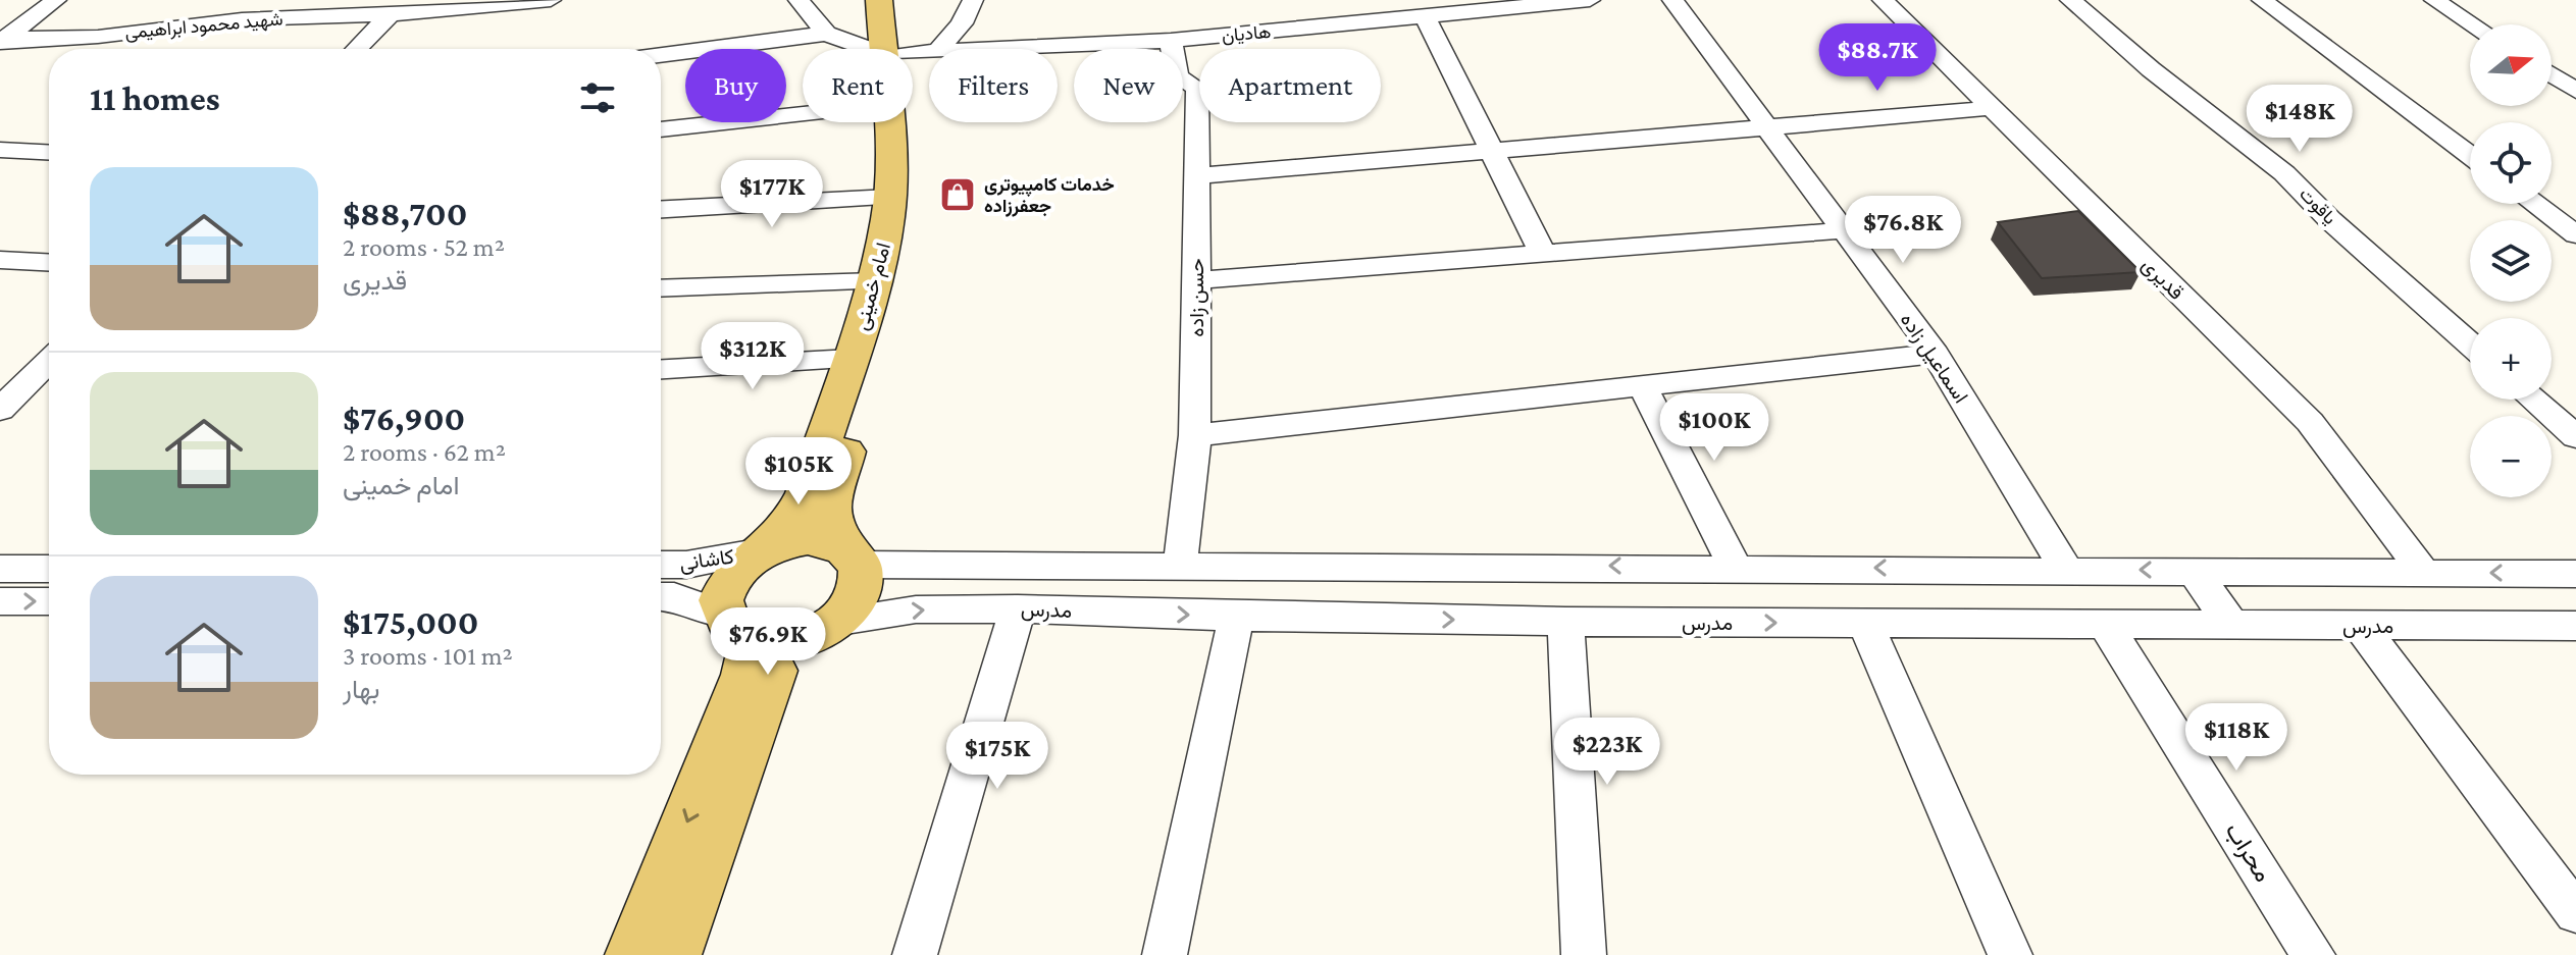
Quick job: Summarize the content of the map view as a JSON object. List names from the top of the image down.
{
  "streets": {
    "main road": ["امام خمینی"],
    "street": [
      "شهید محمود ابراهیمی",
      "هادیان",
      "یاقوت",
      "قدیری",
      "حسن زاده",
      "اسماعیل زاده",
      "کاشانی",
      "مدرس",
      "محراب"
    ]
  },
  "crossings": [
    ["هادیان", "حسن زاده"],
    ["قدیری", "مدرس"],
    ["امام خمینی", "کاشانی"],
    ["امام خمینی", "مدرس"],
    ["حسن زاده", "مدرس"],
    ["اسماعیل زاده", "مدرس"],
    ["کاشانی", "مدرس"],
    ["مدرس", "محراب"]
  ],
  "places": {
    "shop": ["خدمات کامپیوتری جعفرزاده"]
  },
  "north": "right",
  "page": {
    "price": [
      "$88.7K",
      "$148K",
      "$177K",
      "$76.8K",
      "$312K",
      "$100K",
      "$105K",
      "$76.9K",
      "$118K",
      "$223K",
      "$175K"
    ],
    "map_buttons": ["+", "−"],
    "chip": [
      "Buy",
      "Rent",
      "Filters",
      "New",
      "Apartment"
    ],
    "heading": "11 homes",
    "list": [
      {
        "name": "$88,700",
        "note": "2 rooms · 52 m² · قدیری"
      },
      {
        "name": "$76,900",
        "note": "2 rooms · 62 m² · امام خمینی"
      },
      {
        "name": "$175,000",
        "note": "3 rooms · 101 m² · بهار"
      }
    ]
  }
}
